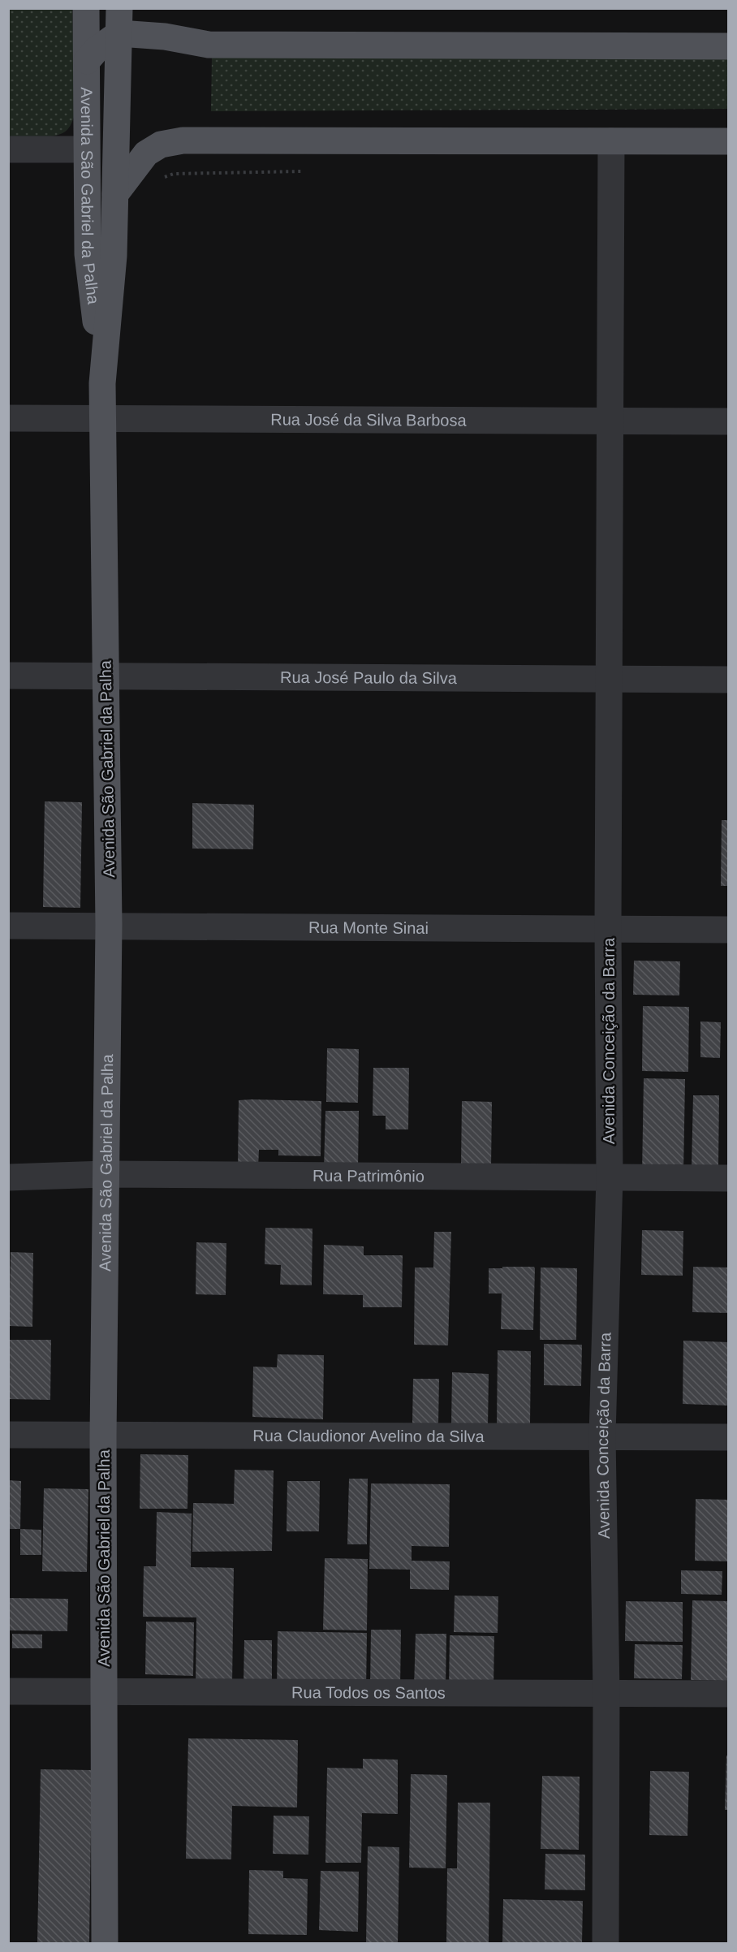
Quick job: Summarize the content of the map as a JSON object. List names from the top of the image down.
{
  "streets": {
    "main road": ["Avenida São Gabriel da Palha"],
    "street": [
      "Rua José da Silva Barbosa",
      "Rua José Paulo da Silva",
      "Rua Monte Sinai",
      "Avenida Conceição da Barra",
      "Rua Patrimônio",
      "Rua Claudionor Avelino da Silva",
      "Rua Todos os Santos"
    ]
  },
  "crossings": [
    ["Avenida São Gabriel da Palha", "Rua José da Silva Barbosa"],
    ["Avenida São Gabriel da Palha", "Rua José Paulo da Silva"],
    ["Avenida São Gabriel da Palha", "Rua Monte Sinai"],
    ["Avenida São Gabriel da Palha", "Rua Patrimônio"],
    ["Avenida São Gabriel da Palha", "Rua Claudionor Avelino da Silva"],
    ["Avenida São Gabriel da Palha", "Rua Todos os Santos"],
    ["Rua José da Silva Barbosa", "Avenida Conceição da Barra"],
    ["Rua José Paulo da Silva", "Avenida Conceição da Barra"],
    ["Rua Monte Sinai", "Avenida Conceição da Barra"],
    ["Avenida Conceição da Barra", "Rua Patrimônio"],
    ["Avenida Conceição da Barra", "Rua Claudionor Avelino da Silva"],
    ["Avenida Conceição da Barra", "Rua Todos os Santos"]
  ]
}
